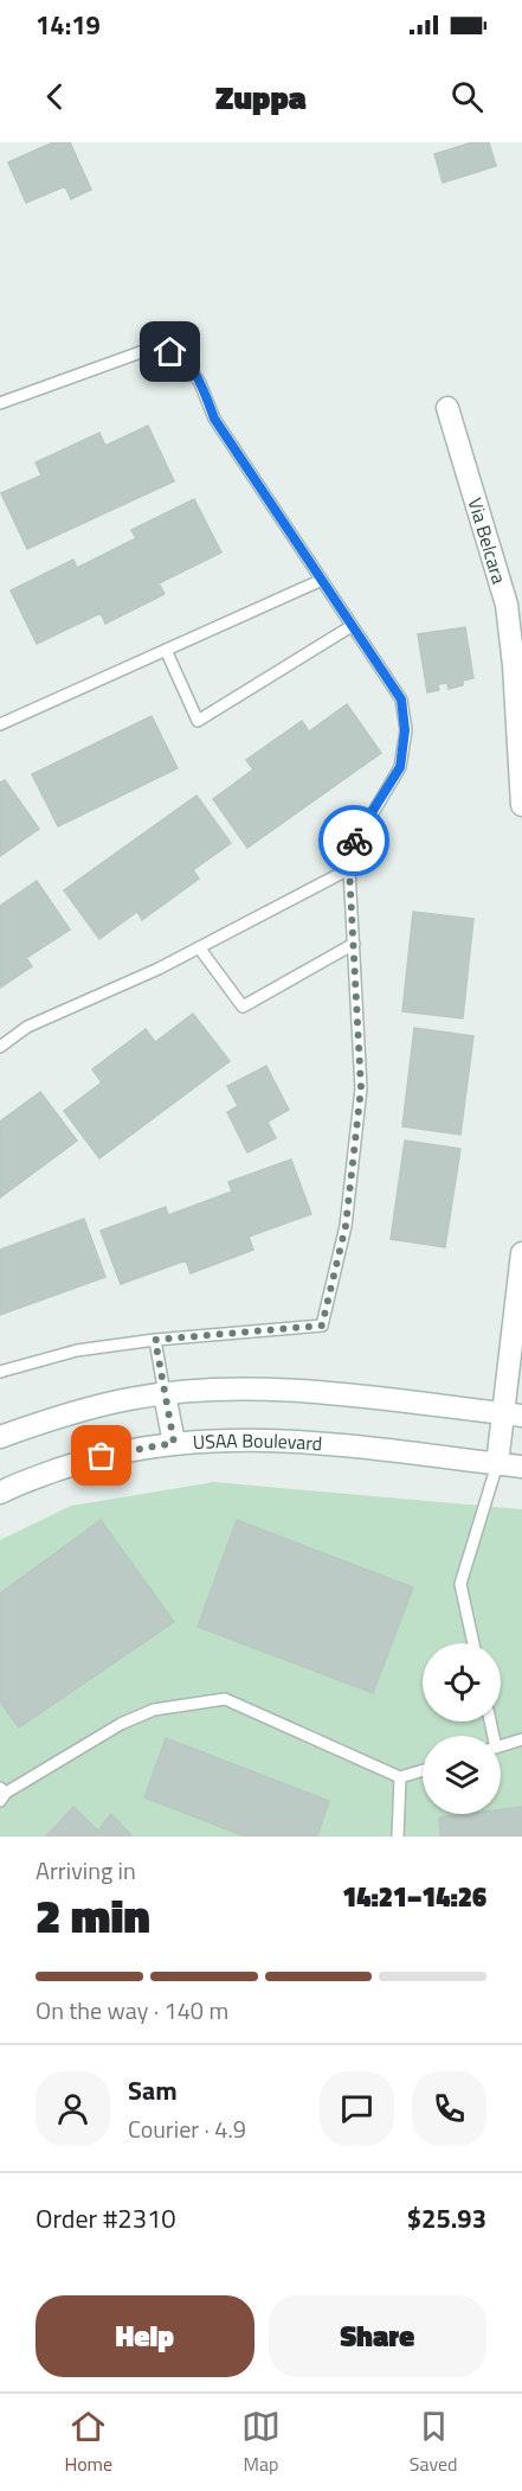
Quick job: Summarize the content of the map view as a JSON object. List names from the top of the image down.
{
  "streets": {
    "street": ["Via Belcara", "USAA Boulevard"]
  },
  "page": {
    "status": "14:19",
    "header": "Zuppa",
    "heading": ["2 min", "Arriving in", "14:21–14:26"],
    "panel": [
      "Sam",
      "Courier · 4.9",
      "Order #2310",
      "$25.93"
    ],
    "bar": "On the way · 140 m",
    "buttons": ["Help", "Share"],
    "tabs": ["Home", "Map", "Saved"]
  }
}
